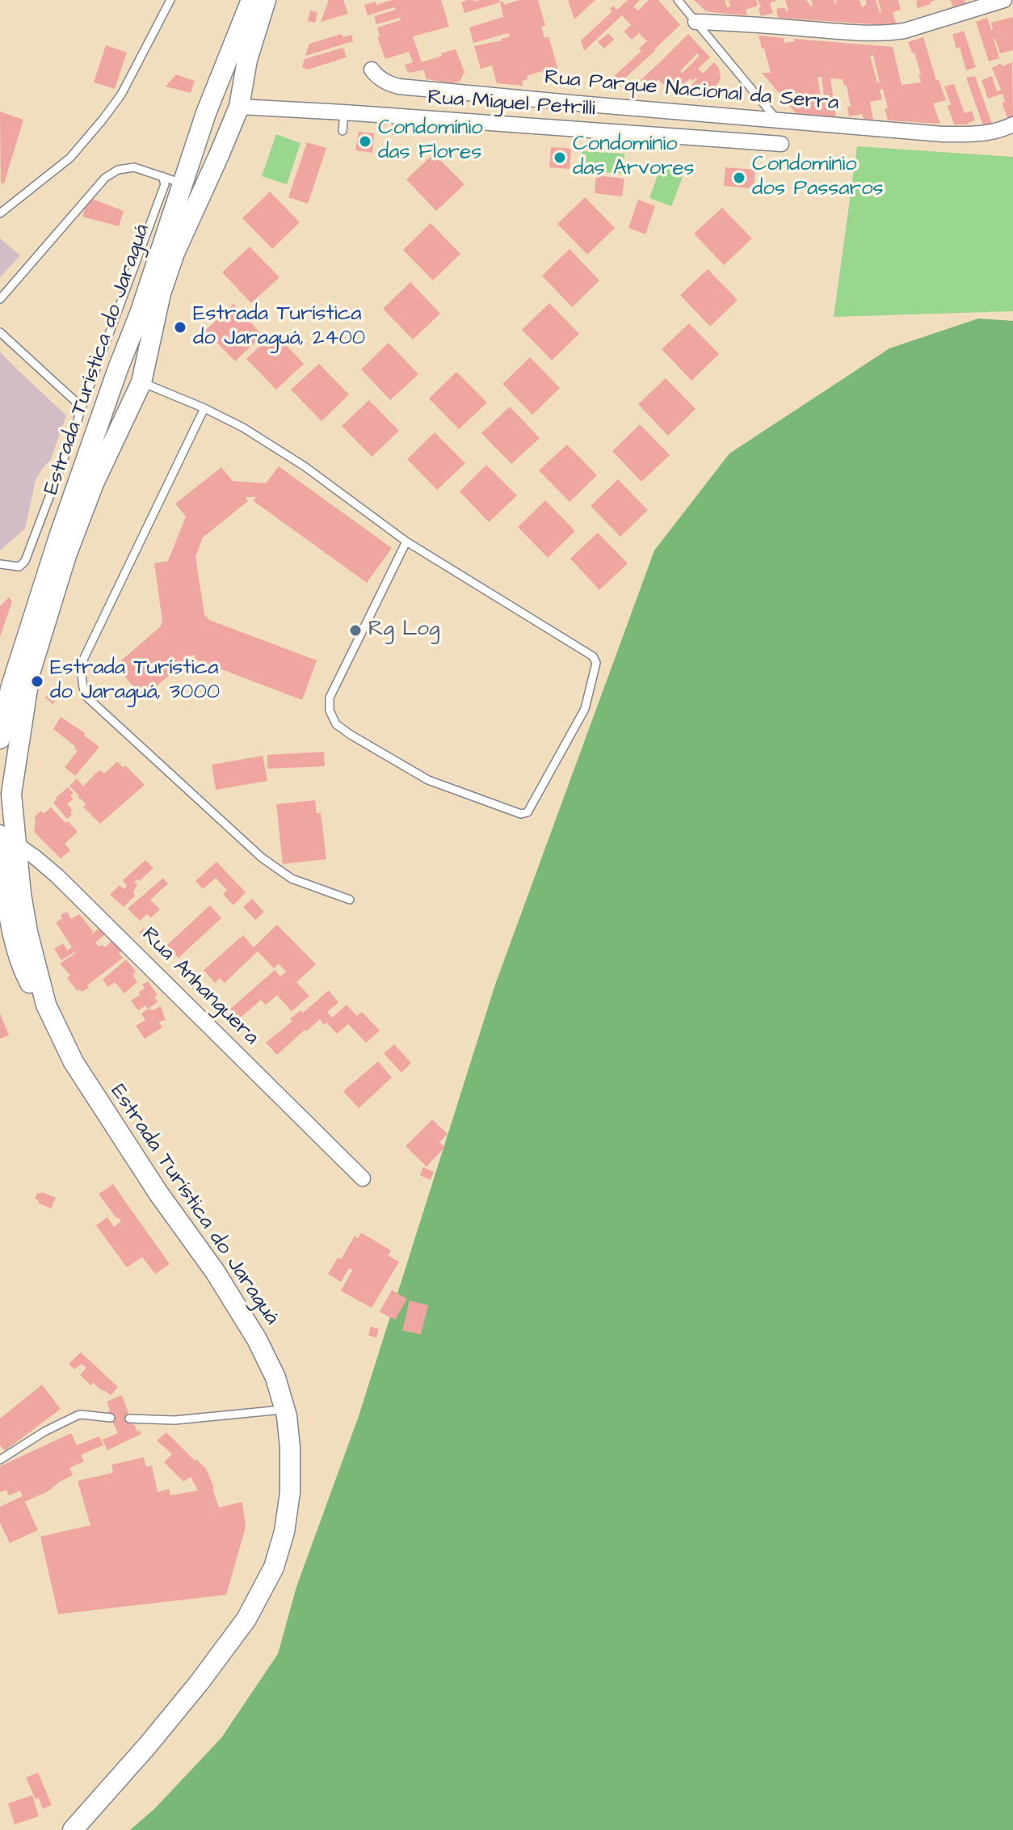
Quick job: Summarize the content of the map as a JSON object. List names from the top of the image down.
{
  "streets": {
    "main road": ["Estrada Turística do Jaraguá"],
    "street": ["Rua Parque Nacional da Serra", "Rua Miguel Petrilli", "Rua Anhanguera"]
  },
  "crossings": [
    ["Rua Miguel Petrilli", "Estrada Turística do Jaraguá"],
    ["Estrada Turística do Jaraguá", "Rua Anhanguera"]
  ],
  "places": [
    "Condomínio das Flores",
    "Condomínio das Arvores",
    "Condomínio dos Passaros",
    "Estrada Turística do Jaraguá, 2400",
    "Rg Log",
    "Estrada Turística do Jaraguá, 3000"
  ]
}
